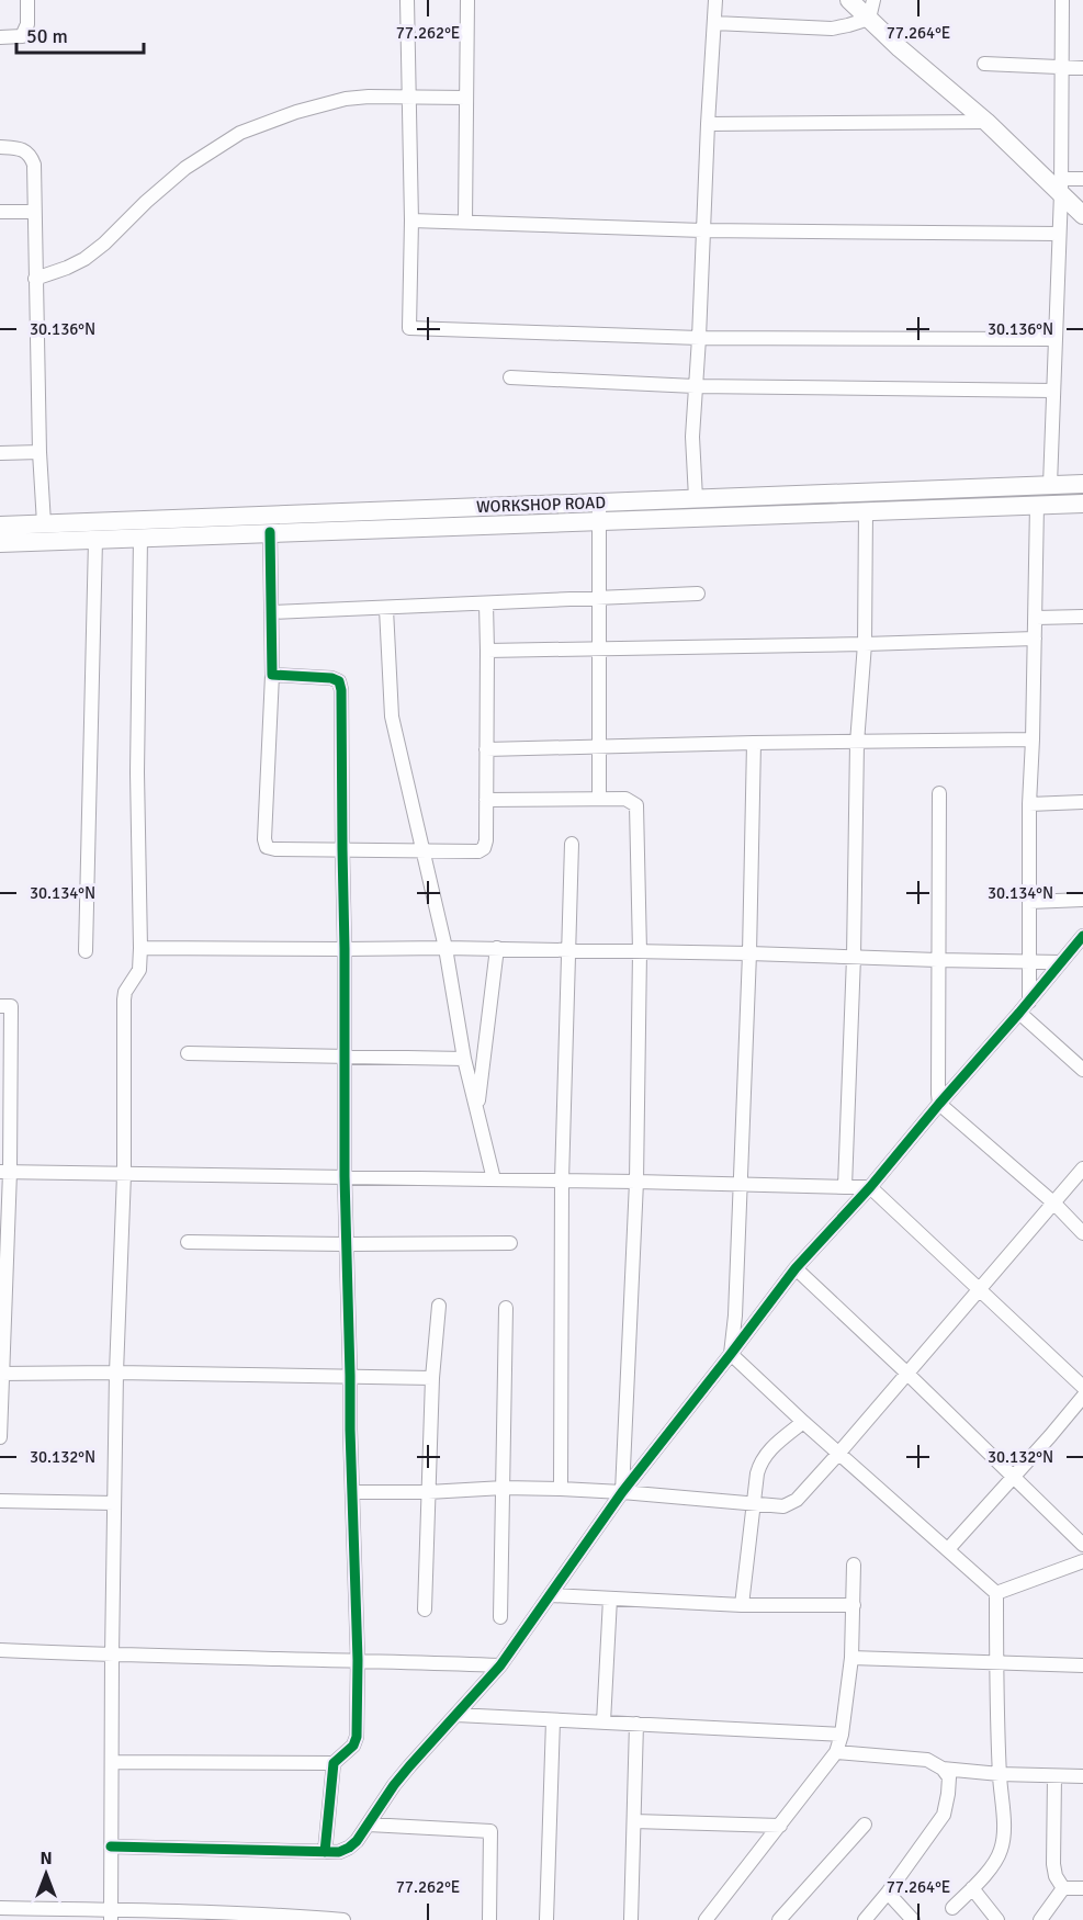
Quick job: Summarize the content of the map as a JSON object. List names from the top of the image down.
{
  "streets": {
    "main road": ["WORKSHOP ROAD"]
  },
  "scale_bar": "50 m",
  "north": "top",
  "coordinates": [
    "77.262°E",
    "77.264°E",
    "30.136°N",
    "30.134°N",
    "30.132°N"
  ]
}
